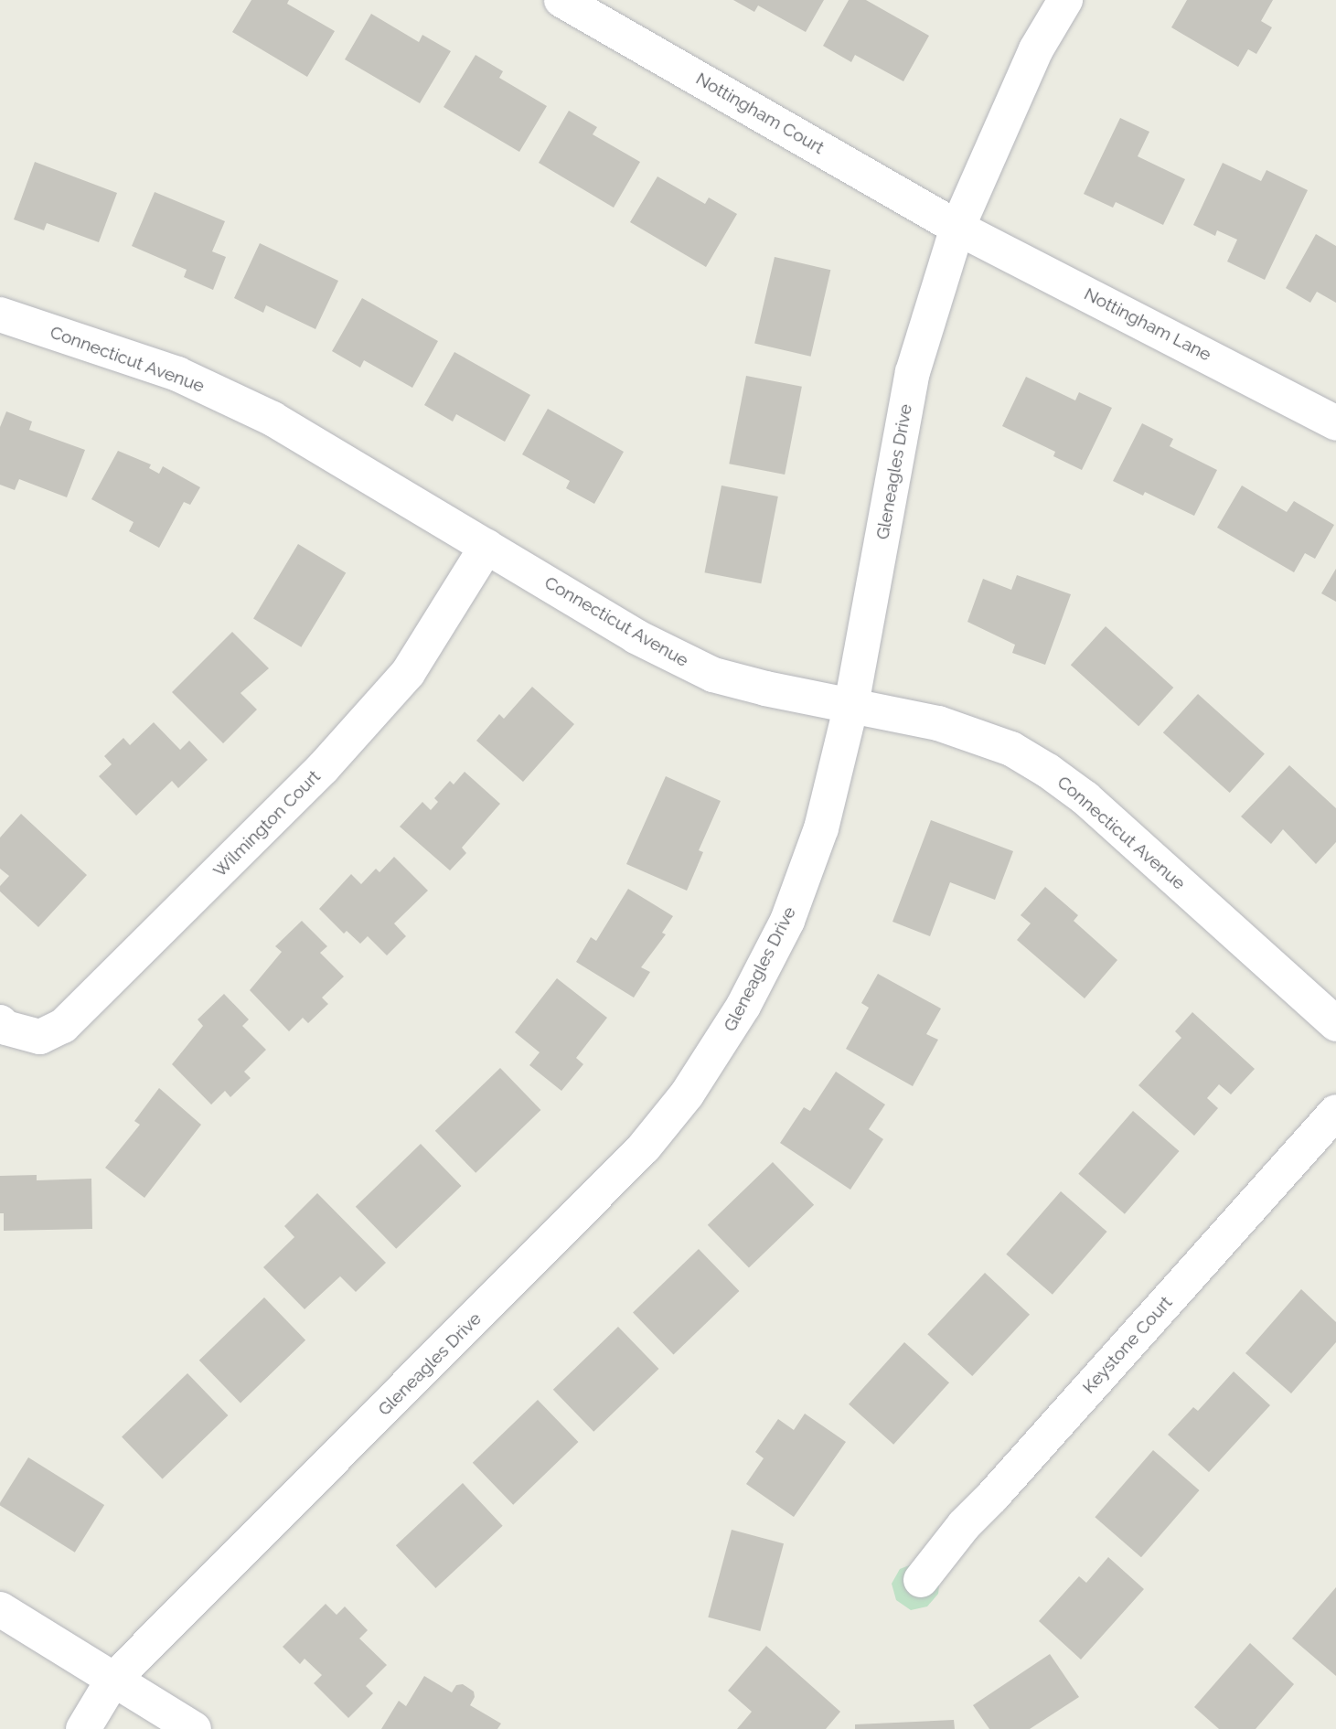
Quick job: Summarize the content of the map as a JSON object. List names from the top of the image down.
{
  "streets": {
    "street": [
      "Nottingham Court",
      "Nottingham Lane",
      "Connecticut Avenue",
      "Gleneagles Drive",
      "Wilmington Court",
      "Keystone Court"
    ]
  },
  "crossings": [
    ["Nottingham Court", "Nottingham Lane"],
    ["Nottingham Court", "Gleneagles Drive"],
    ["Nottingham Lane", "Gleneagles Drive"],
    ["Connecticut Avenue", "Gleneagles Drive"],
    ["Connecticut Avenue", "Wilmington Court"]
  ]
}
